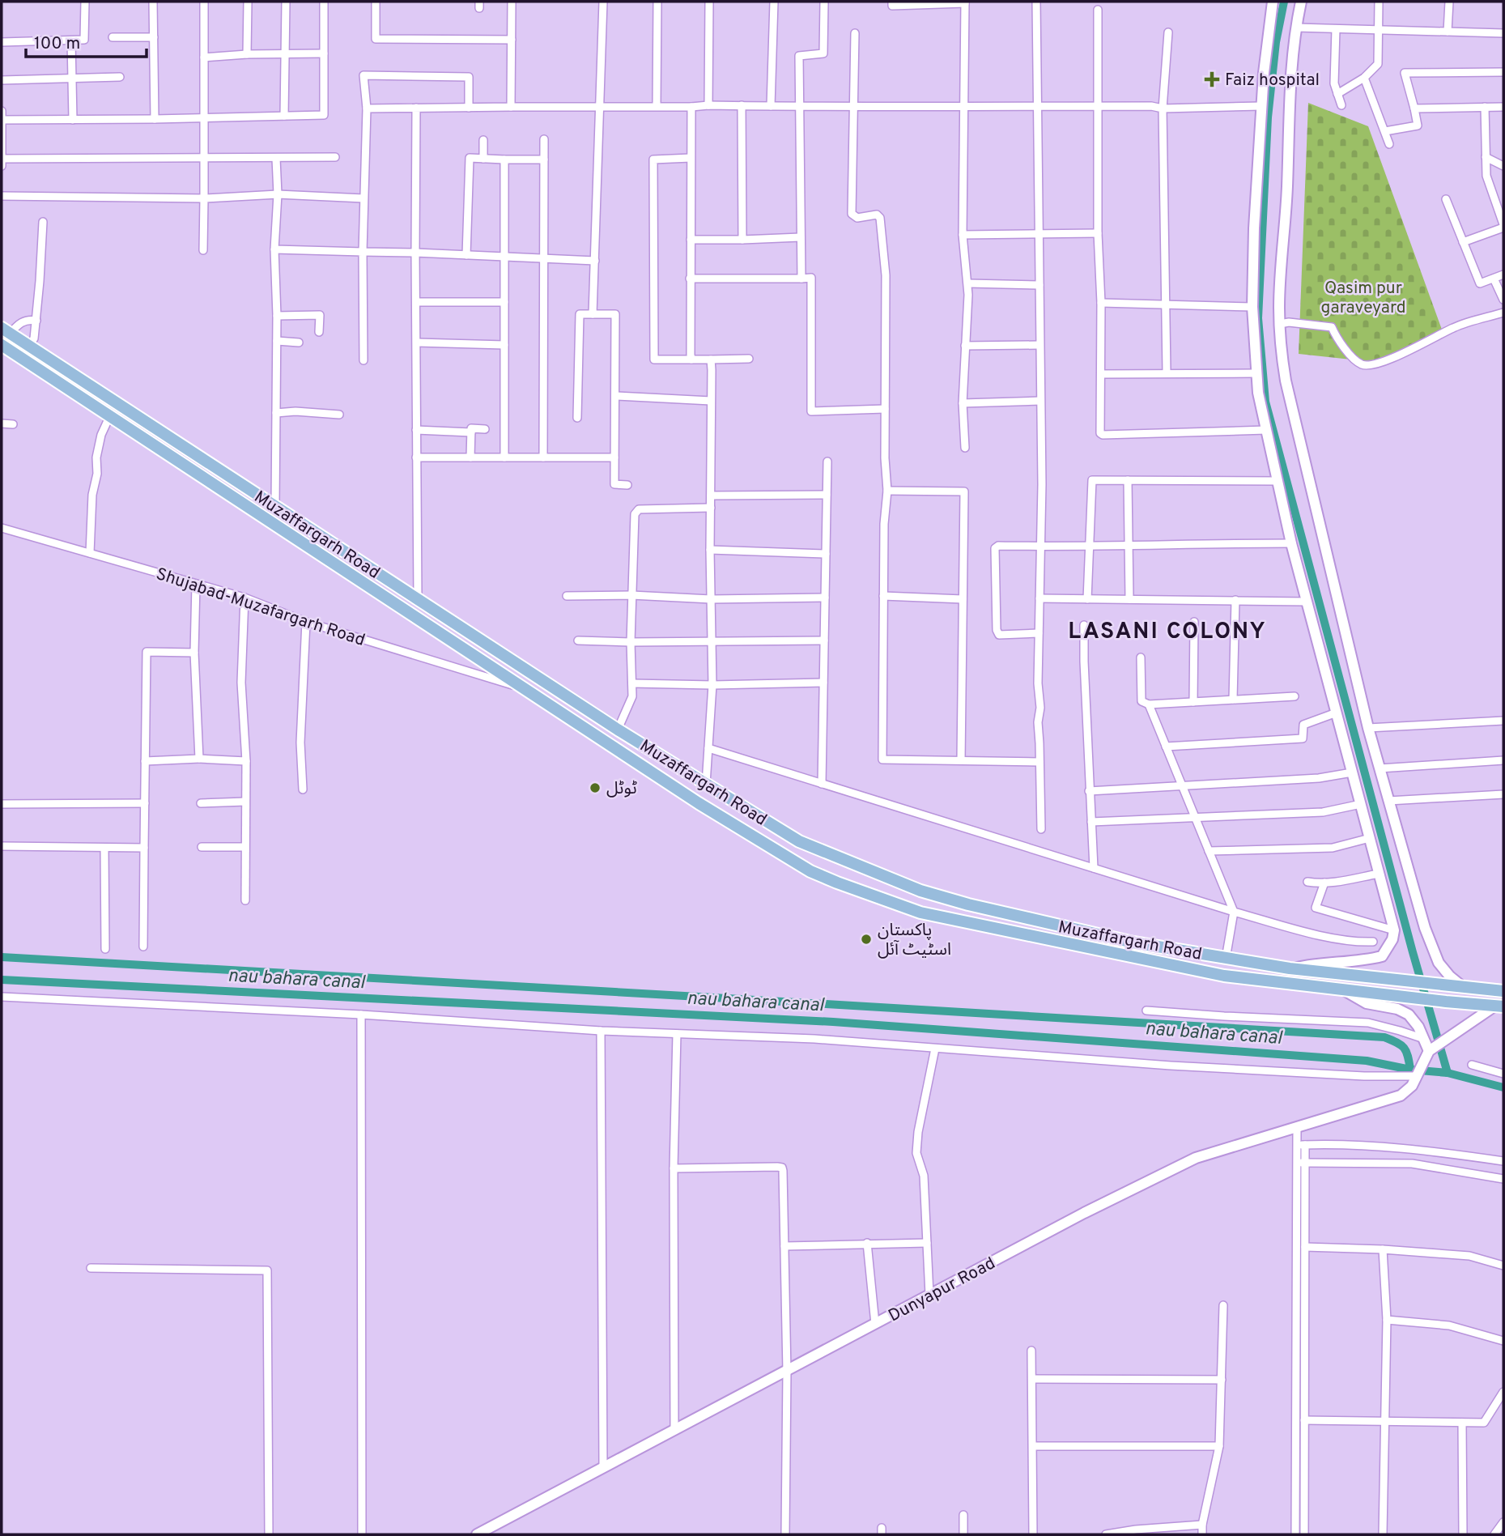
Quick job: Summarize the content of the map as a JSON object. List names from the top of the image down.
{
  "streets": {
    "main road": ["Muzaffargarh Road", "Dunyapur Road"],
    "street": ["Shujabad-Muzafargarh Road"]
  },
  "crossings": [
    ["Muzaffargarh Road", "Shujabad-Muzafargarh Road"]
  ],
  "districts": ["LASANI COLONY"],
  "water": ["nau bahara canal"],
  "parks": ["Qasim pur garaveyard"],
  "places": {
    "health": ["Faiz hospital"],
    "other": ["ٹوٹل", "پاکستان اسٹیٹ آئل"]
  },
  "scale_bar": "100 m"
}
